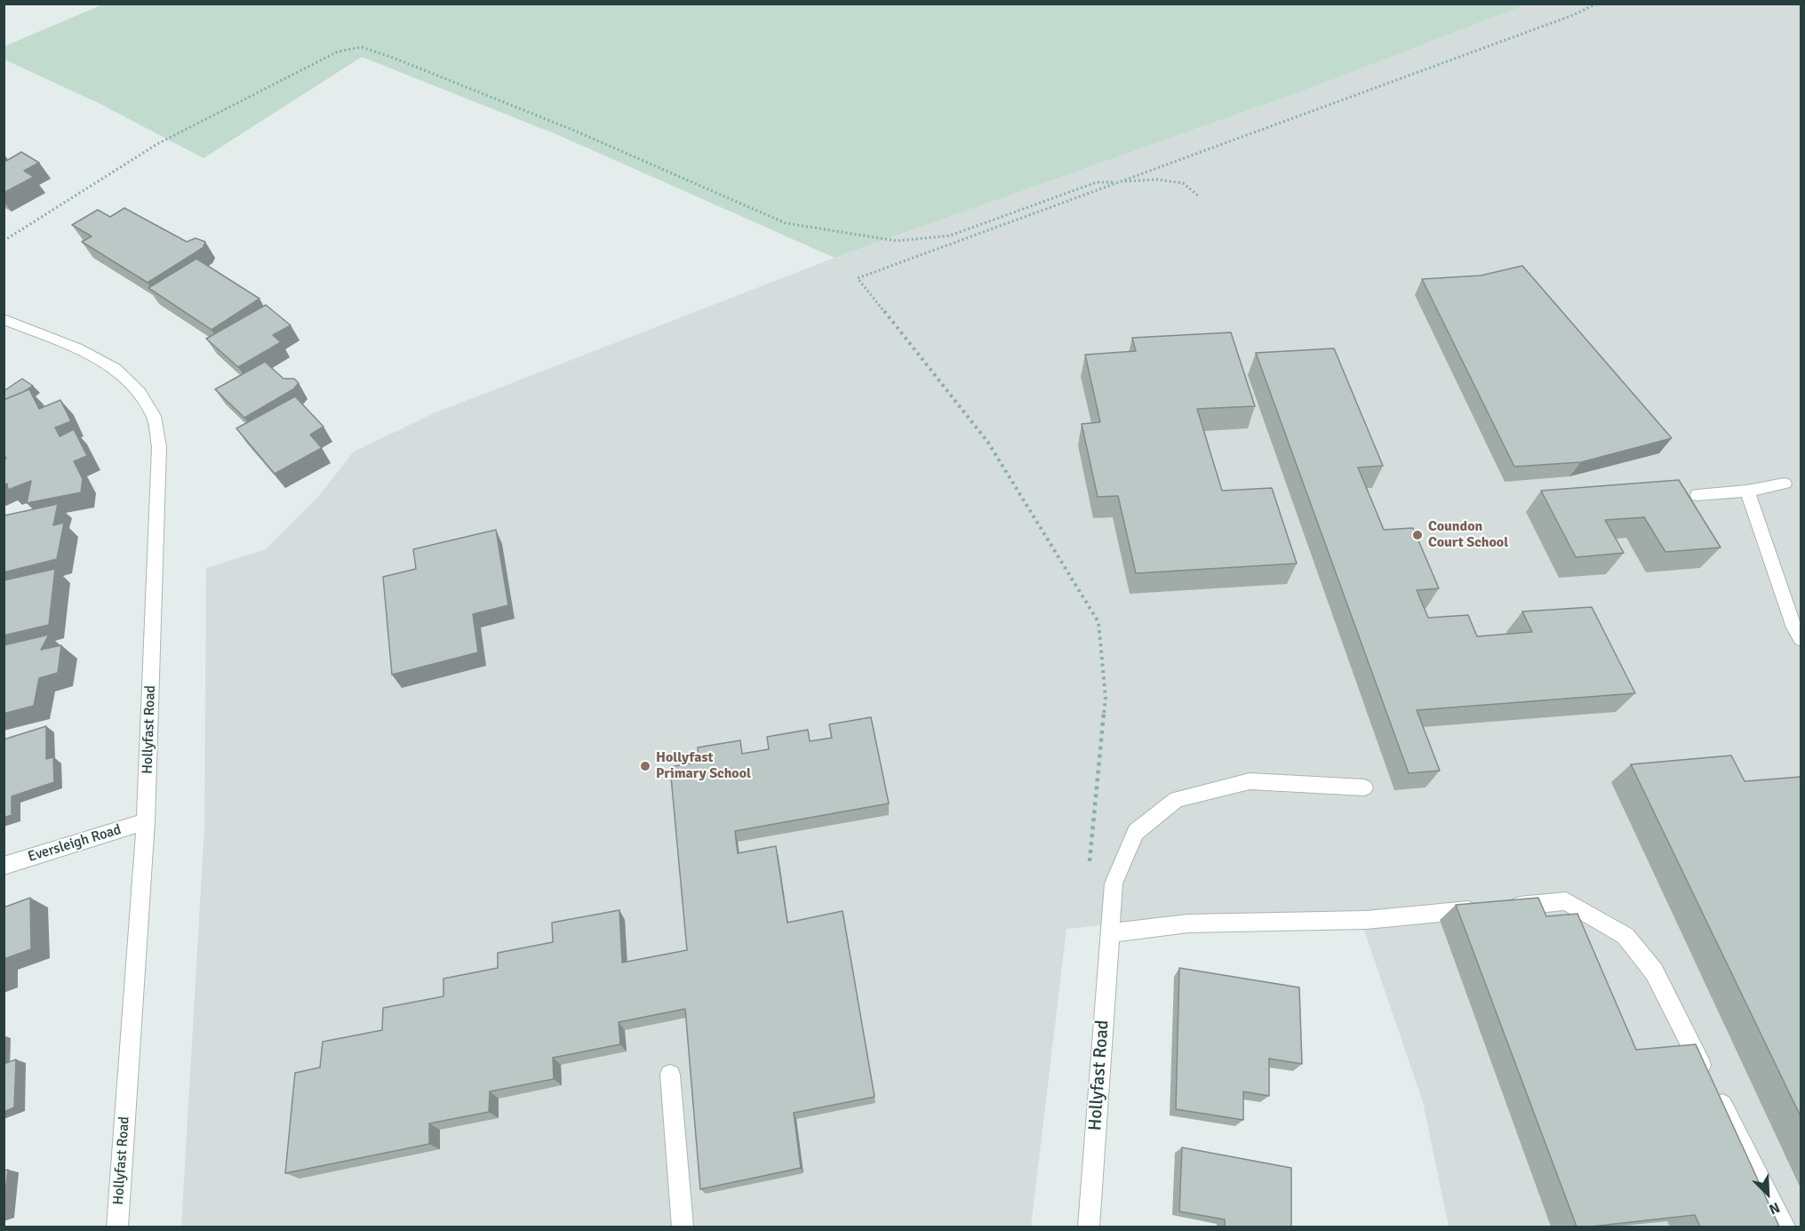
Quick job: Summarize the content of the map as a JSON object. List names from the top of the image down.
{
  "streets": {
    "street": ["Hollyfast Road", "Eversleigh Road"]
  },
  "crossings": [
    ["Hollyfast Road", "Eversleigh Road"]
  ],
  "places": ["Coundon Court School", "Hollyfast Primary School"],
  "north": "bottom right"
}
